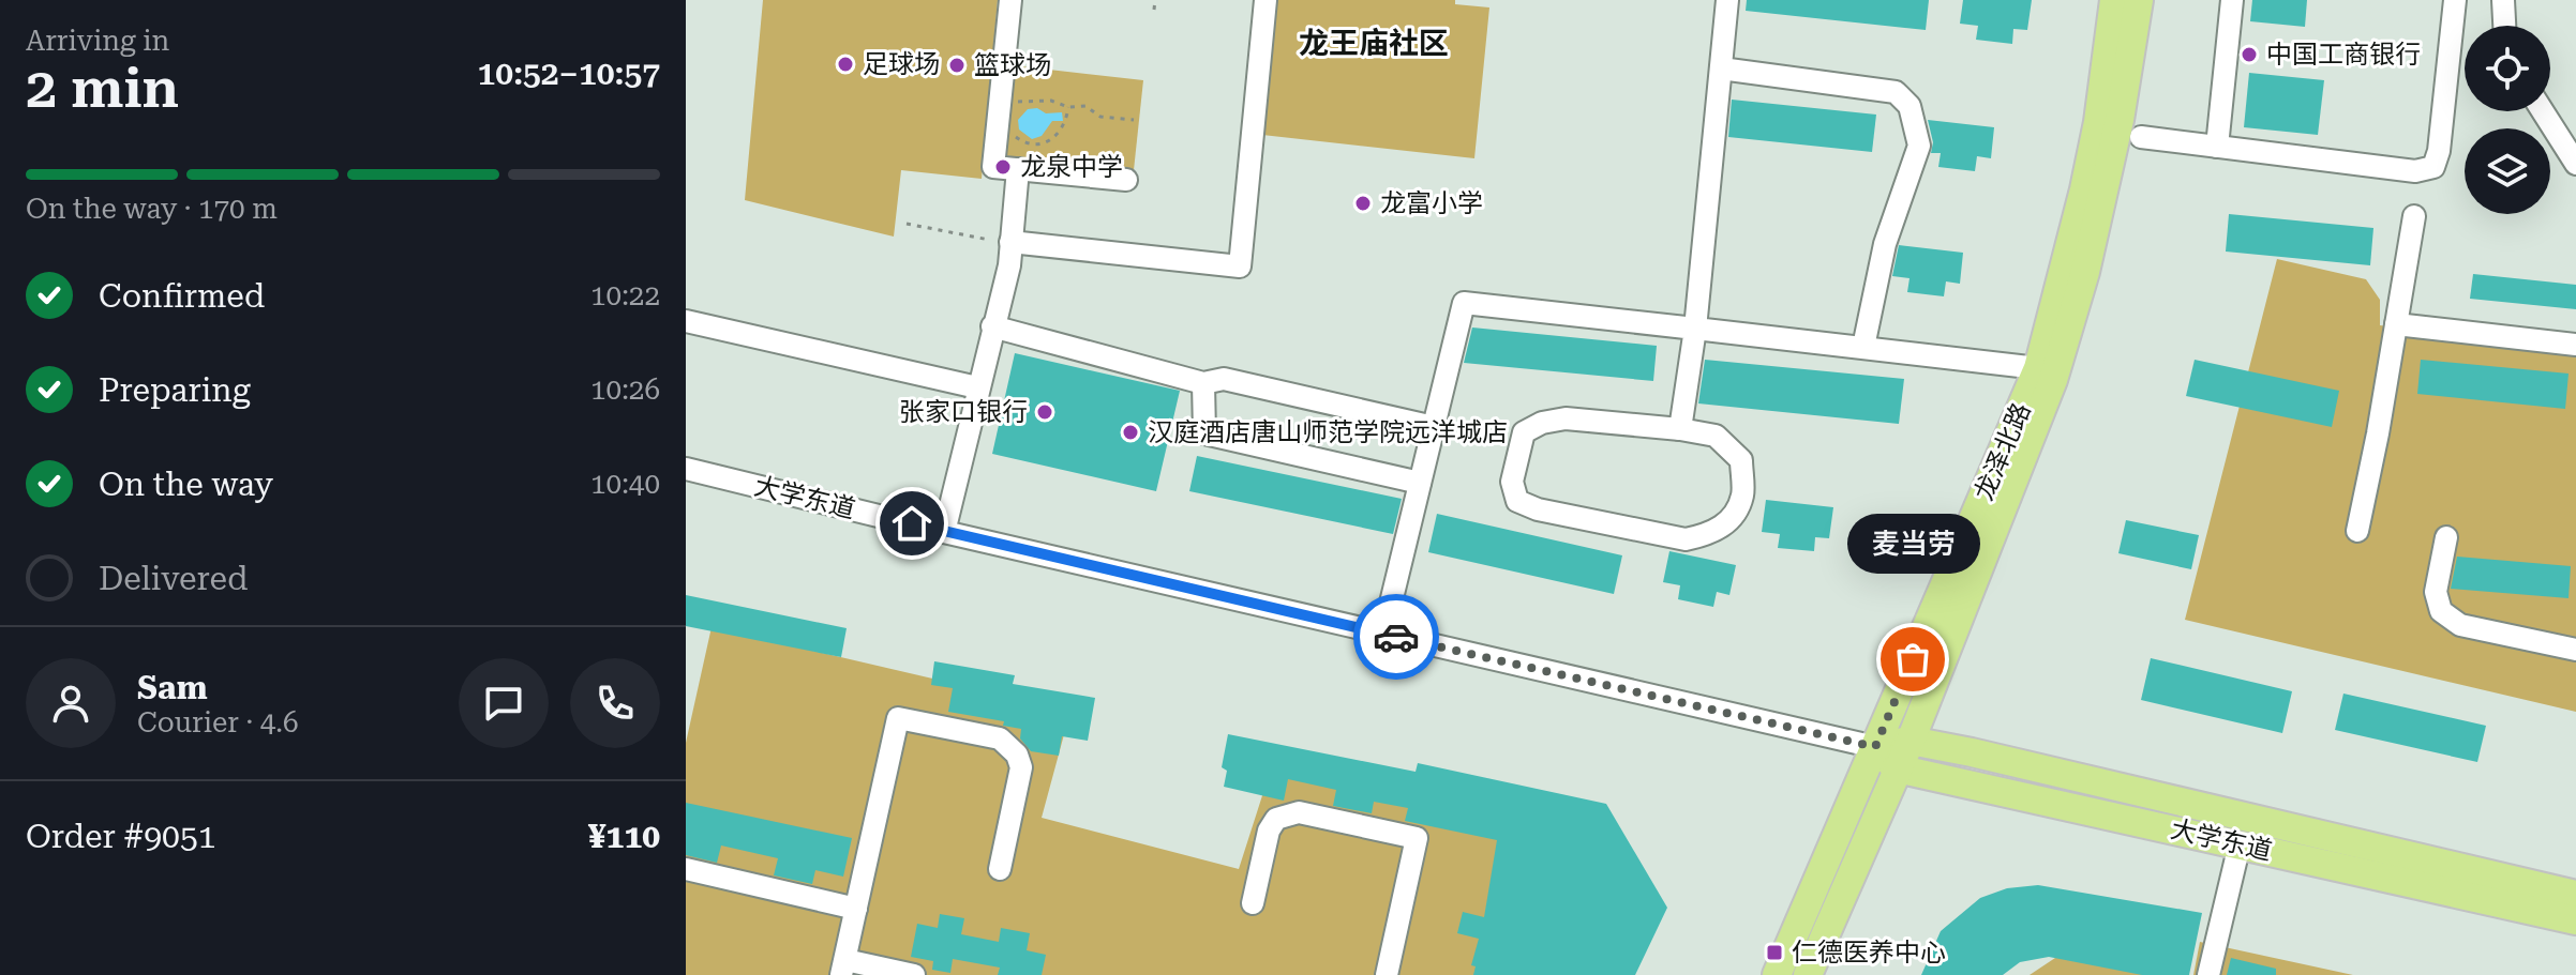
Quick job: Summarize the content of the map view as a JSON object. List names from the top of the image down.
{
  "streets": {
    "main road": ["龙泽北路", "大学东道"]
  },
  "crossings": [
    ["龙泽北路", "大学东道"]
  ],
  "districts": ["龙王庙社区"],
  "places": {
    "other": [
      "中国工商银行",
      "足球场",
      "篮球场",
      "龙泉中学",
      "龙富小学",
      "张家口银行",
      "汉庭酒店唐山师范学院远洋城店",
      "麦当劳"
    ],
    "transit": ["仁德医养中心"]
  },
  "page": {
    "heading": ["2 min", "Arriving in", "10:52–10:57"],
    "panel": [
      "Sam",
      "Courier · 4.6",
      "Order #9051",
      "¥110"
    ],
    "bar": "On the way · 170 m",
    "list": [
      ["Confirmed", "10:22"],
      ["Preparing", "10:26"],
      ["On the way", "10:40"],
      "Delivered"
    ],
    "bubble": "麦当劳"
  }
}
